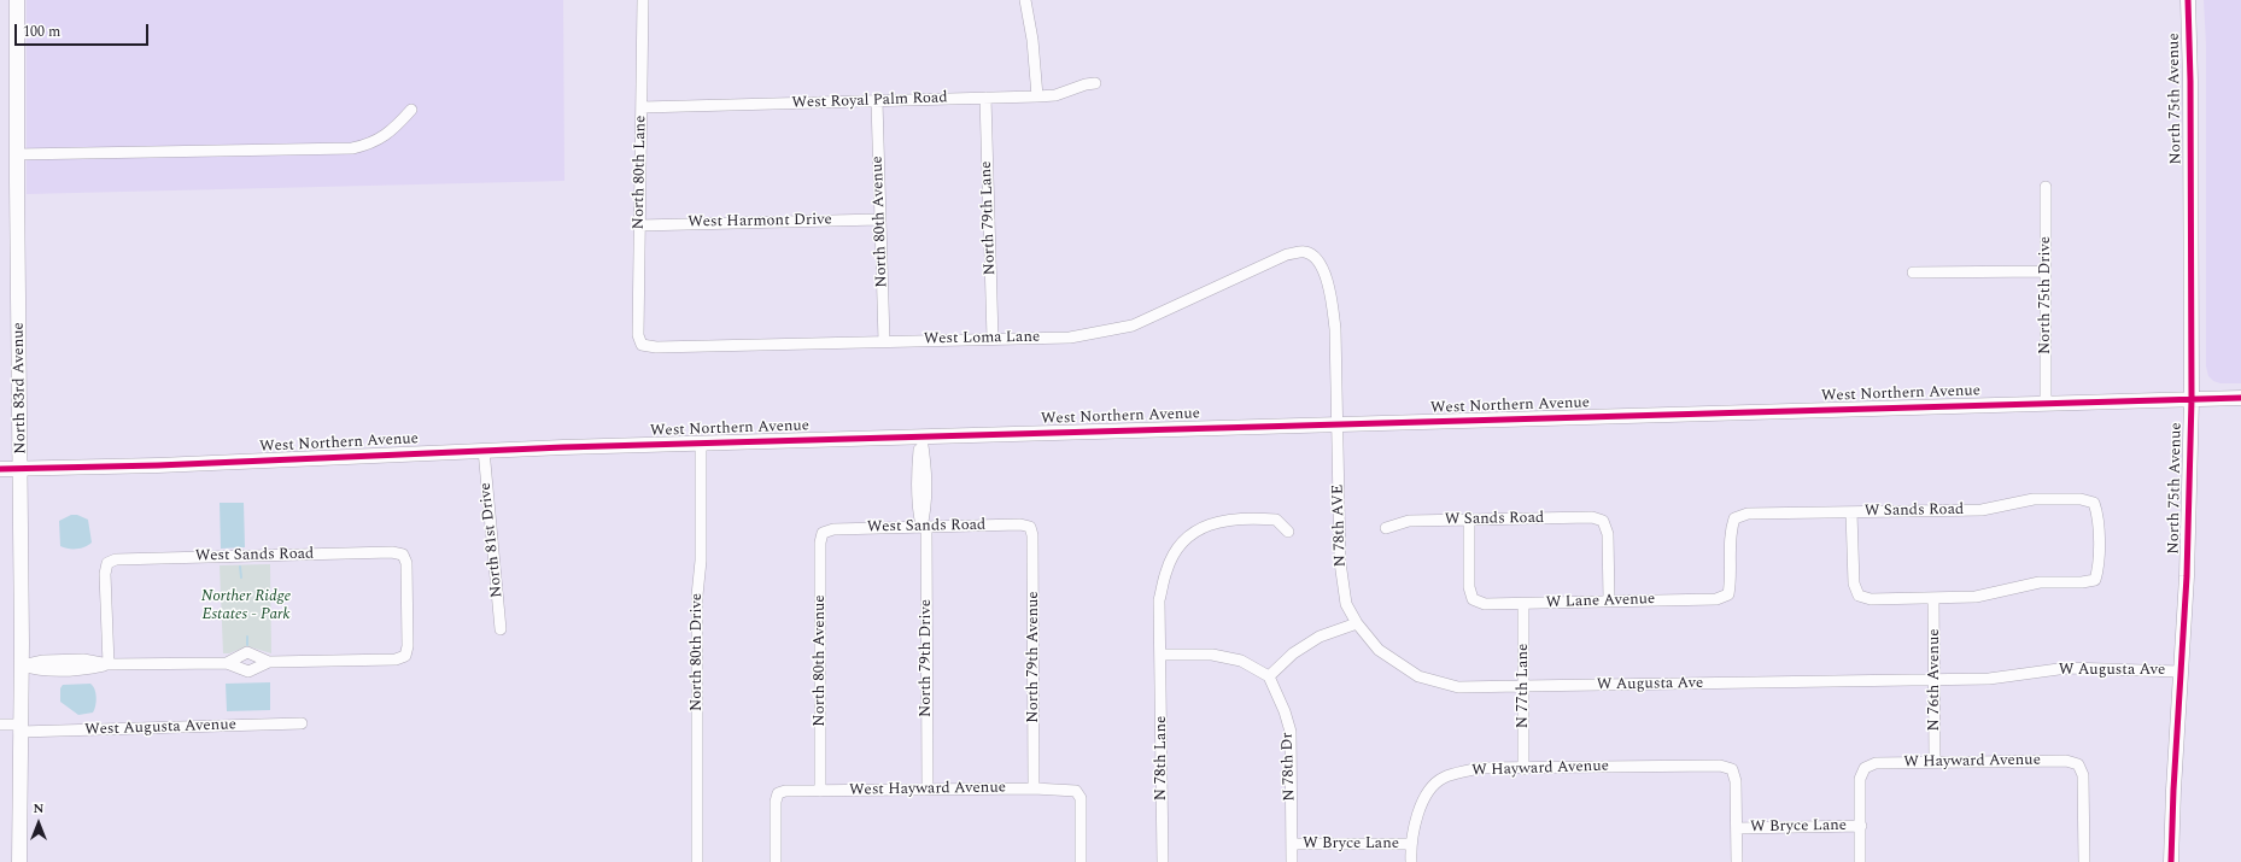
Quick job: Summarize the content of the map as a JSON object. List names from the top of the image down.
{
  "streets": {
    "main road": ["North 75th Avenue", "North 83rd Avenue", "West Northern Avenue"],
    "street": [
      "West Royal Palm Road",
      "North 80th Lane",
      "North 79th Lane",
      "West Harmont Drive",
      "North 80th Avenue",
      "North 75th Drive",
      "West Loma Lane",
      "W Sands Road",
      "N 78th AVE",
      "West Sands Road",
      "North 81st Drive",
      "W Lane Avenue",
      "North 80th Drive",
      "North 79th Avenue",
      "North 79th Drive",
      "W Augusta Ave",
      "N 76th Avenue",
      "N 77th Lane",
      "West Augusta Avenue",
      "N 78th Lane",
      "W Hayward Avenue",
      "N 78th Dr",
      "West Hayward Avenue",
      "W Bryce Lane"
    ]
  },
  "crossings": [
    ["North 75th Avenue", "West Northern Avenue"],
    ["North 75th Avenue", "W Augusta Ave"],
    ["West Royal Palm Road", "North 80th Lane"],
    ["West Royal Palm Road", "North 79th Lane"],
    ["West Royal Palm Road", "North 80th Avenue"],
    ["North 80th Lane", "West Harmont Drive"],
    ["North 80th Lane", "West Loma Lane"],
    ["North 79th Lane", "West Loma Lane"],
    ["West Harmont Drive", "North 80th Avenue"],
    ["North 80th Avenue", "West Loma Lane"],
    ["North 80th Avenue", "West Sands Road"],
    ["North 80th Avenue", "West Hayward Avenue"],
    ["North 75th Drive", "West Northern Avenue"],
    ["West Loma Lane", "West Northern Avenue"],
    ["West Loma Lane", "N 78th AVE"],
    ["North 83rd Avenue", "West Northern Avenue"],
    ["North 83rd Avenue", "West Augusta Avenue"],
    ["West Northern Avenue", "N 78th AVE"],
    ["West Northern Avenue", "North 81st Drive"],
    ["West Northern Avenue", "North 80th Drive"],
    ["West Northern Avenue", "North 79th Drive"],
    ["W Sands Road", "W Lane Avenue"],
    ["W Sands Road", "N 76th Avenue"],
    ["N 78th AVE", "W Augusta Ave"],
    ["West Sands Road", "North 79th Avenue"],
    ["West Sands Road", "North 79th Drive"],
    ["W Lane Avenue", "N 77th Lane"],
    ["North 79th Avenue", "West Hayward Avenue"],
    ["North 79th Drive", "West Hayward Avenue"],
    ["W Augusta Ave", "N 76th Avenue"],
    ["W Augusta Ave", "N 77th Lane"],
    ["N 76th Avenue", "W Hayward Avenue"],
    ["N 77th Lane", "W Hayward Avenue"],
    ["W Hayward Avenue", "W Bryce Lane"],
    ["N 78th Dr", "W Bryce Lane"]
  ],
  "parks": ["Norther Ridge Estates - Park"],
  "scale_bar": "100 m",
  "north": "top"
}
